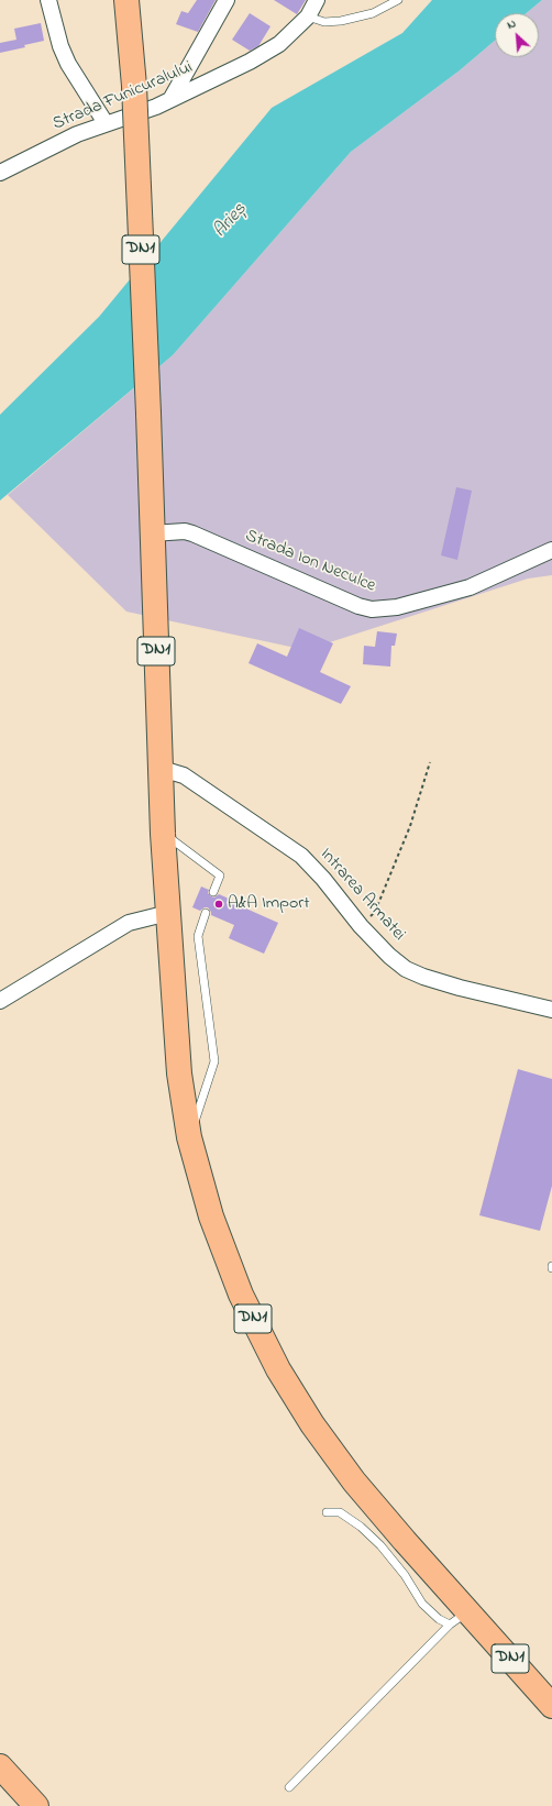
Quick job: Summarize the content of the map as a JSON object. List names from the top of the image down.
{
  "streets": {
    "main road": ["DN1"],
    "street": ["Strada Funicuralului", "Strada Ion Neculce", "Intrarea Armatei"]
  },
  "crossings": [
    ["DN1", "Strada Ion Neculce"],
    ["DN1", "Intrarea Armatei"]
  ],
  "water": ["Arieș"],
  "places": ["A&A Import"],
  "north": "top left"
}
